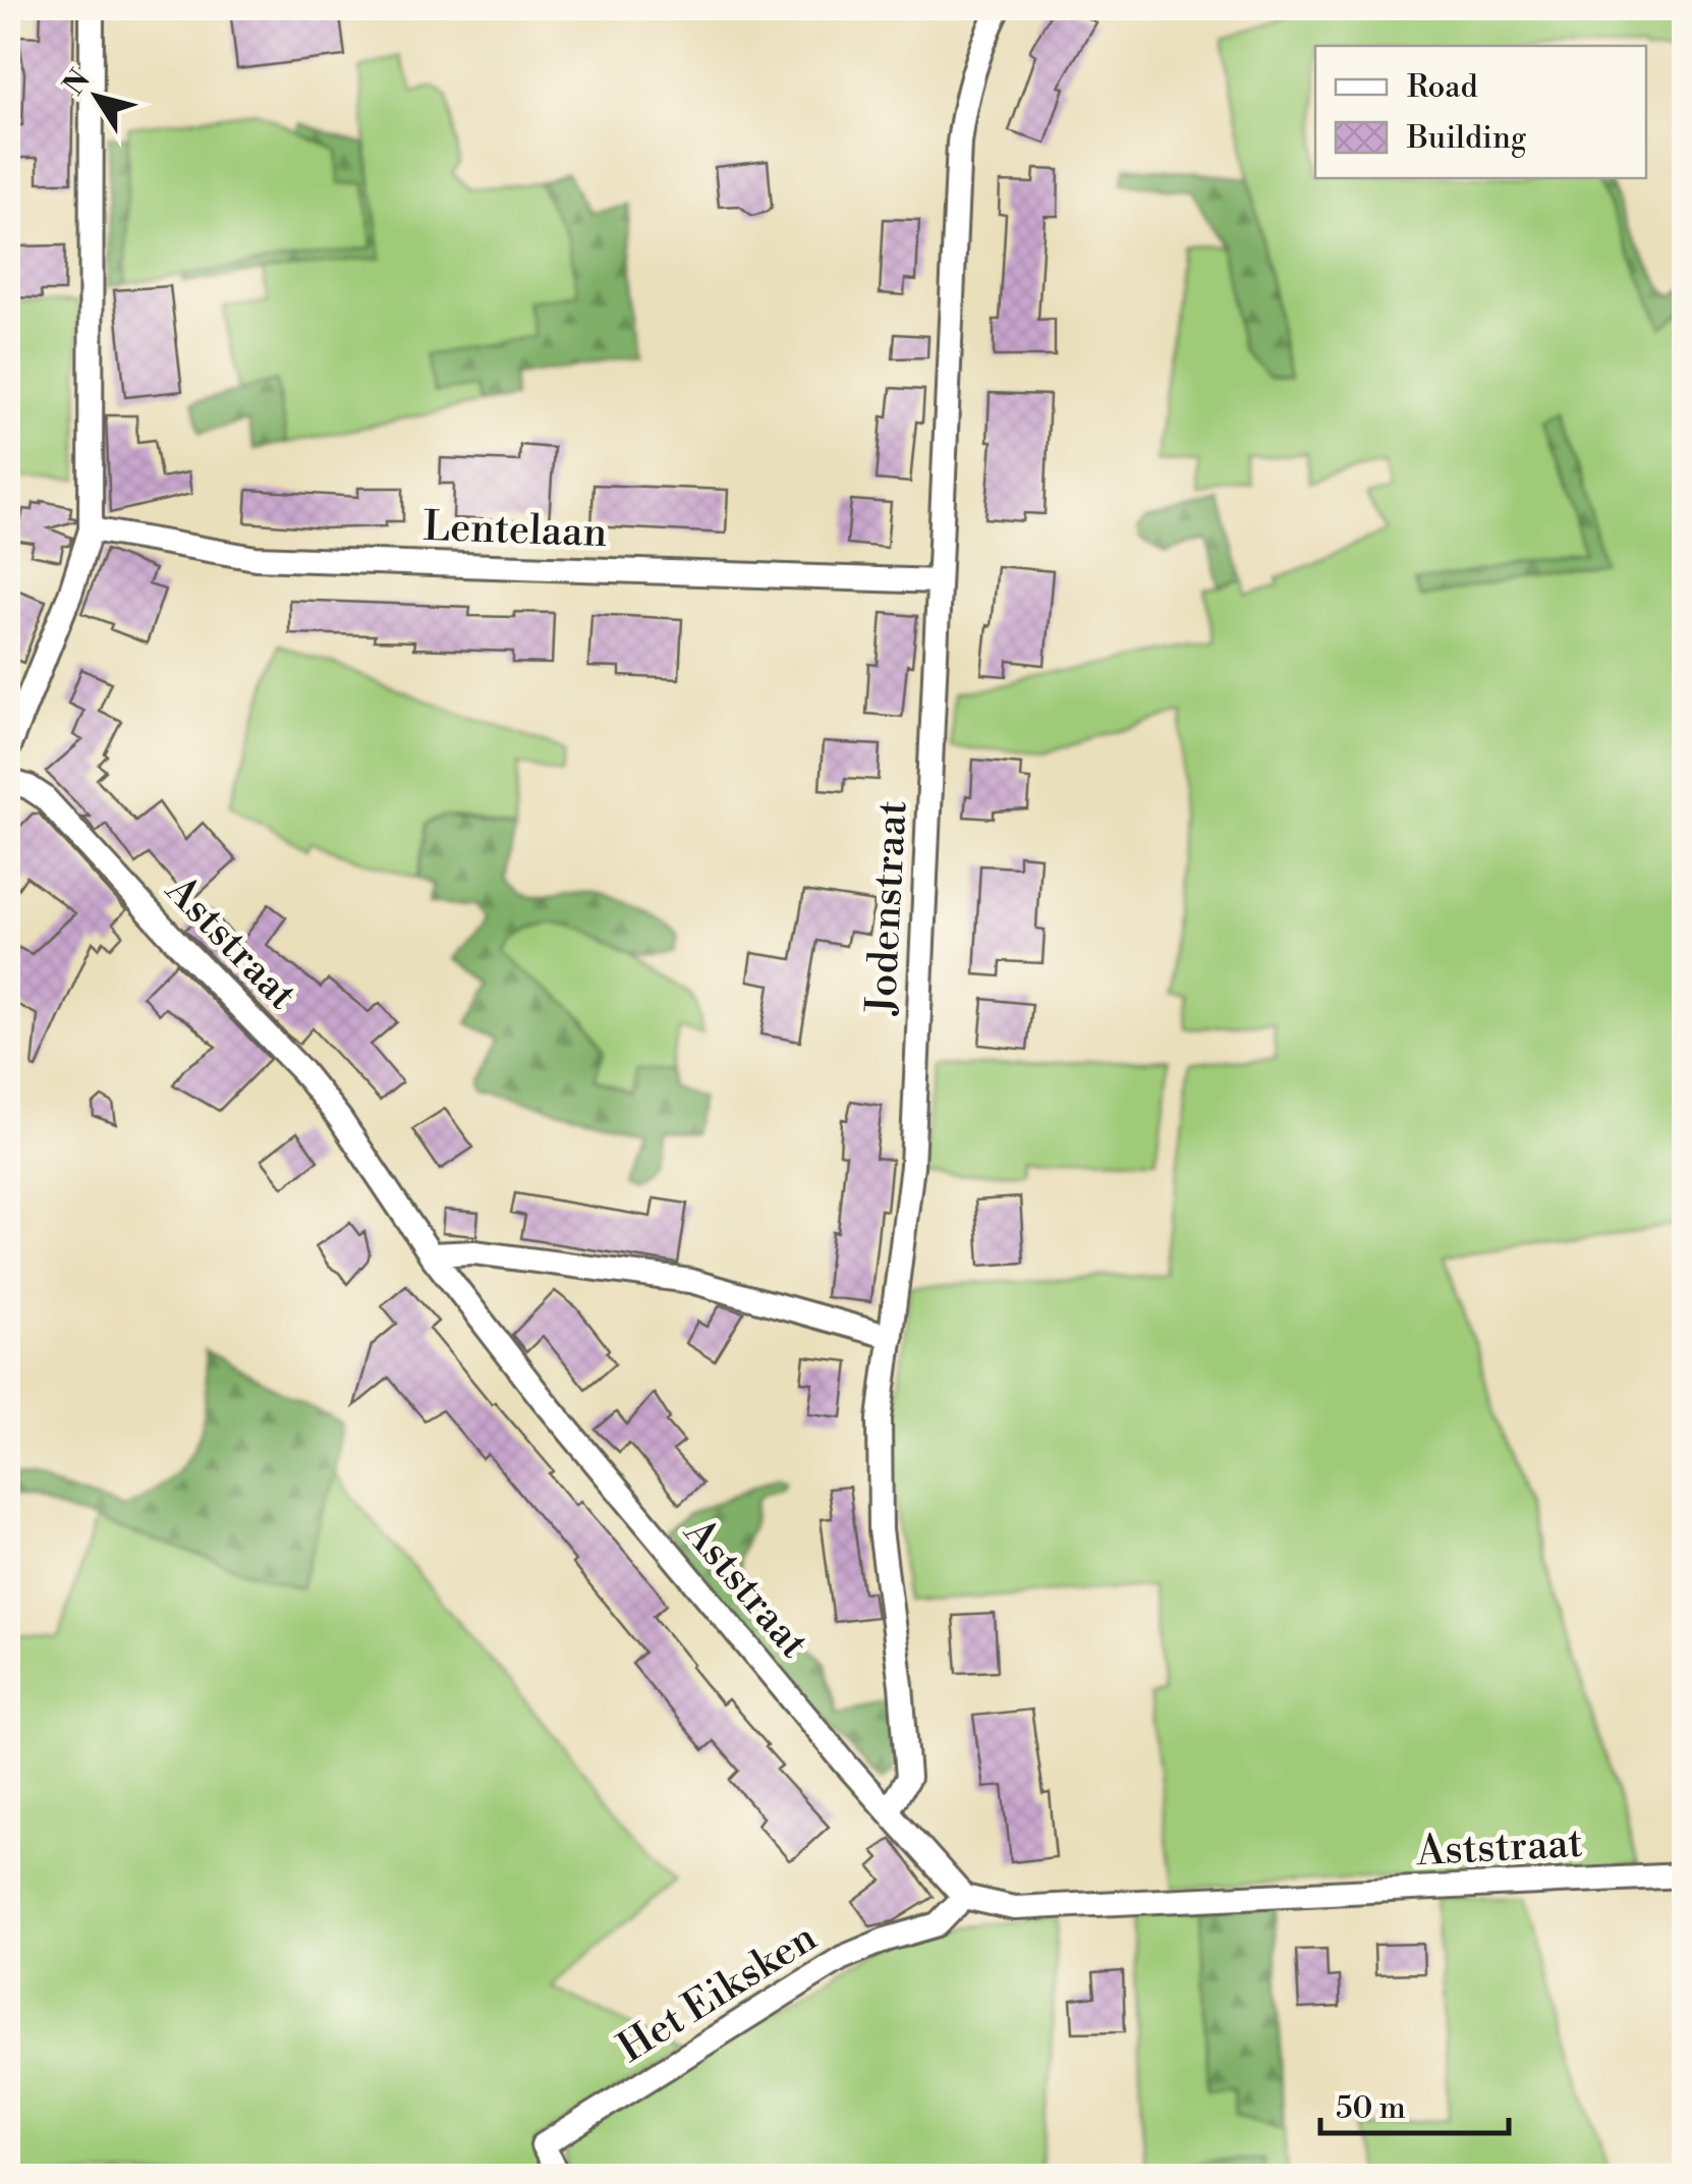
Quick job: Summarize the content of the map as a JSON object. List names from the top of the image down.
{
  "streets": {
    "street": [
      "Lentelaan",
      "Jodenstraat",
      "Aststraat",
      "Het Eiksken"
    ]
  },
  "crossings": [
    ["Lentelaan", "Jodenstraat"],
    ["Jodenstraat", "Aststraat"],
    ["Aststraat", "Het Eiksken"]
  ],
  "legend": ["Road", "Building"],
  "scale_bar": "50 m",
  "north": "top left"
}
